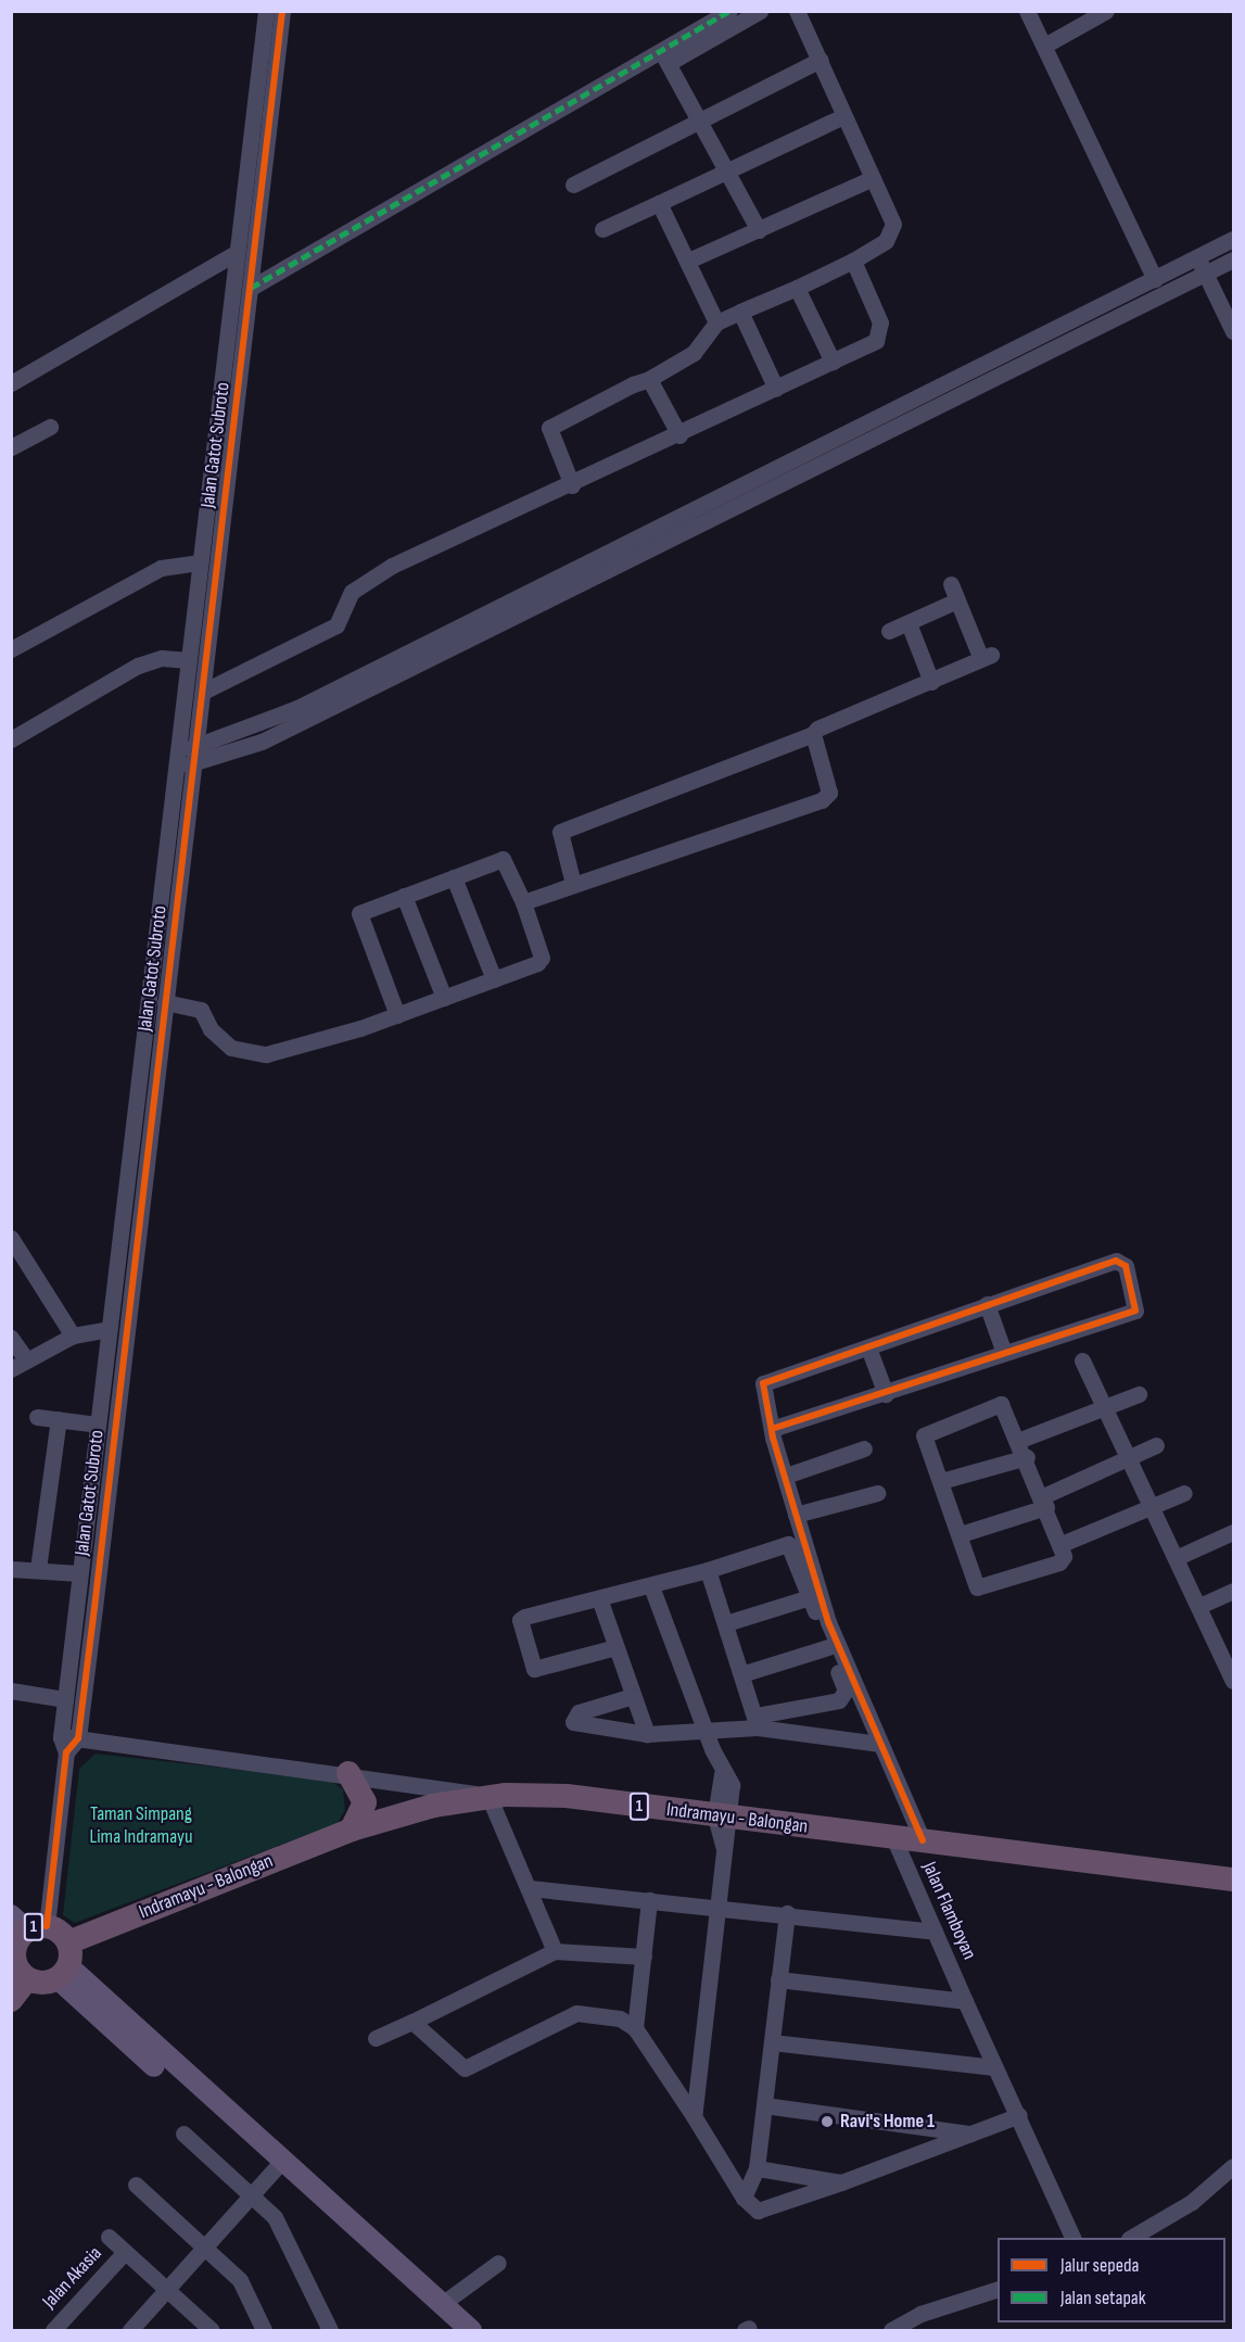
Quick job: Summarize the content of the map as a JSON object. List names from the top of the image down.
{
  "streets": {
    "highway": ["1", "Indramayu - Balongan"],
    "street": ["Jalan Gatot Subroto", "Jalan Flamboyan", "Jalan Akasia"]
  },
  "crossings": [
    ["Jalan Gatot Subroto", "1"],
    ["1", "Indramayu - Balongan"],
    ["Indramayu - Balongan", "Jalan Flamboyan"]
  ],
  "parks": ["Taman Simpang Lima Indramayu"],
  "places": ["Ravi's Home 1"],
  "legend": ["Jalur sepeda", "Jalan setapak"]
}
